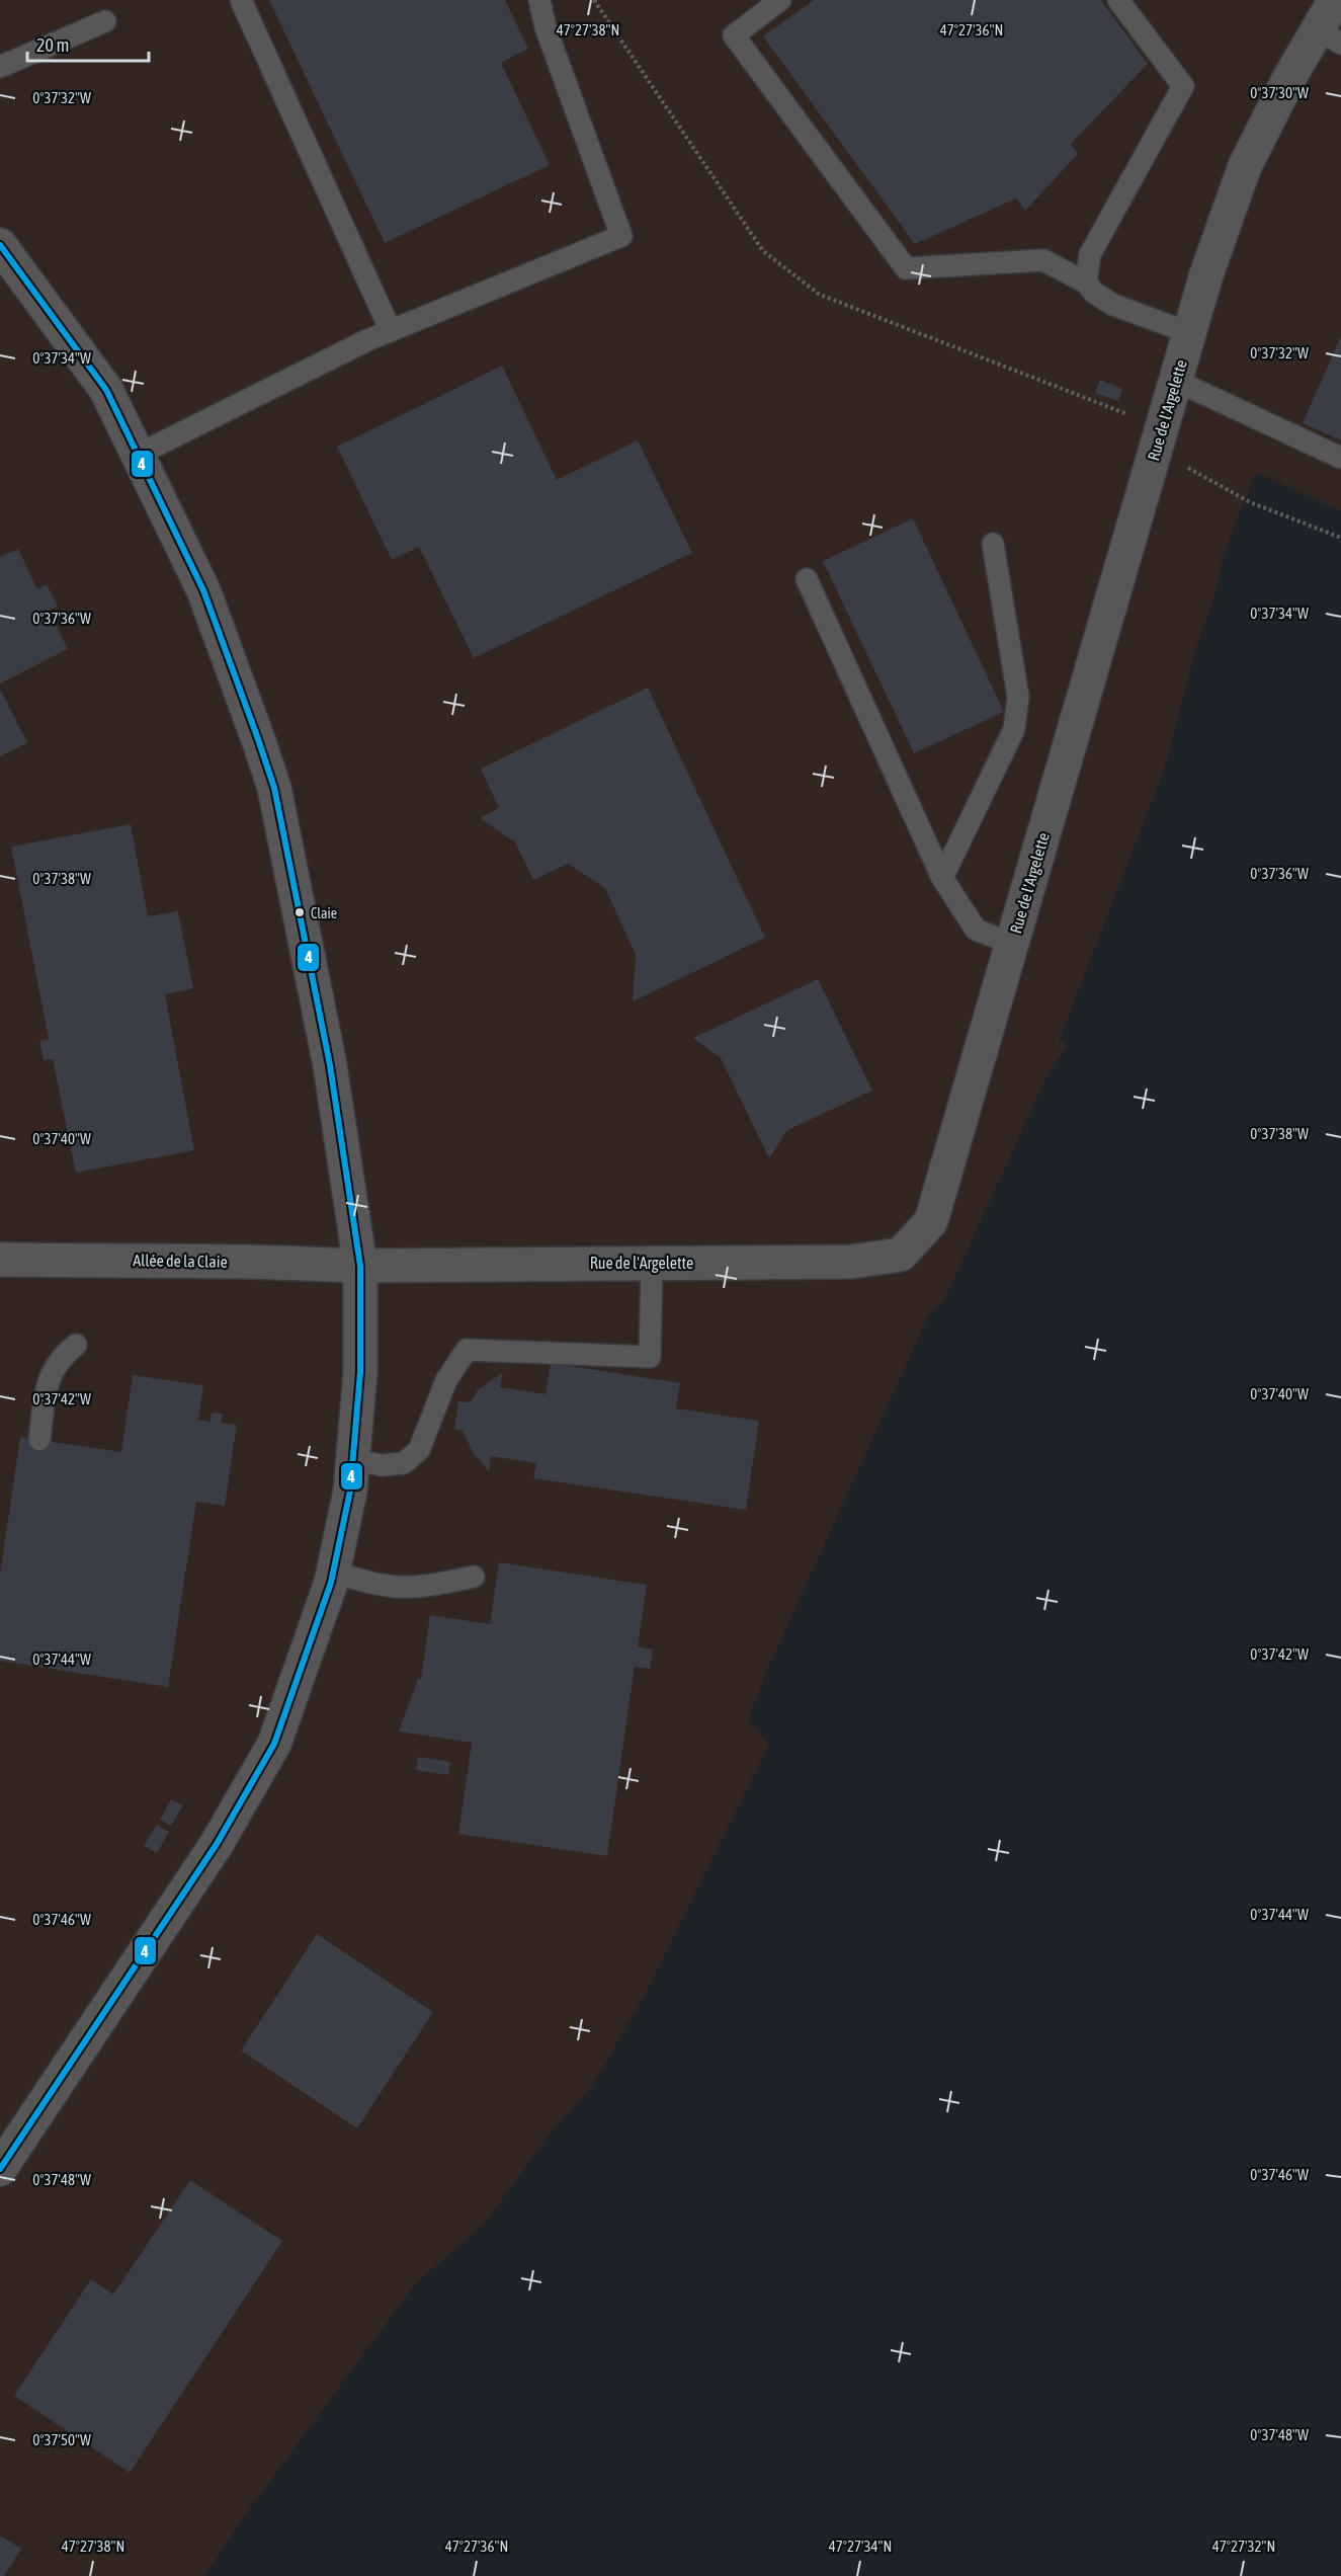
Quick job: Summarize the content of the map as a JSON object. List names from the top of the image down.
{
  "streets": {
    "street": ["Rue de l'Argelette", "Allée de la Claie"]
  },
  "crossings": [
    ["Rue de l'Argelette", "Allée de la Claie"]
  ],
  "places": ["Claie"],
  "lines": ["transit line 4"],
  "scale_bar": "20 m",
  "coordinates": [
    "47°27'38\"N",
    "47°27'36\"N",
    "0°37'30\"W",
    "0°37'32\"W",
    "0°37'34\"W",
    "0°37'36\"W",
    "0°37'38\"W",
    "0°37'40\"W",
    "0°37'42\"W",
    "0°37'44\"W",
    "0°37'46\"W",
    "0°37'48\"W",
    "0°37'50\"W",
    "47°27'34\"N",
    "47°27'32\"N"
  ]
}
